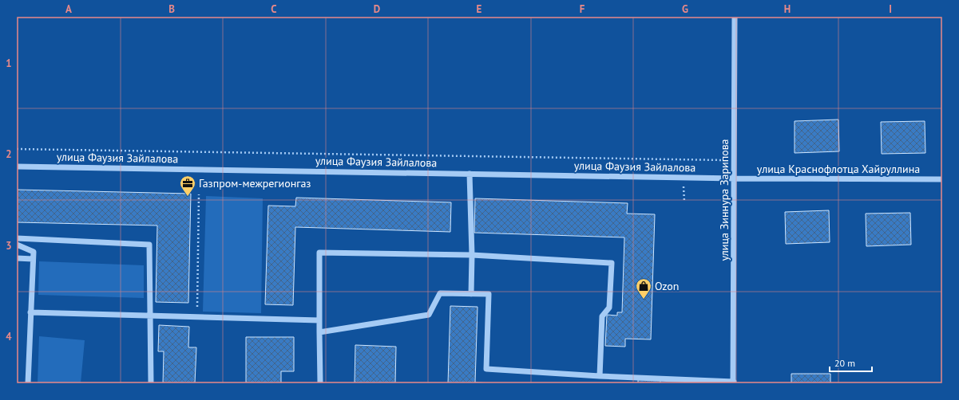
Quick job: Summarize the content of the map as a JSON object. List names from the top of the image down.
{
  "streets": {
    "street": ["улица Фаузия Зайлалова", "улица Краснофлотца Хайруллина", "улица Зиннура Зарипова"]
  },
  "crossings": [
    ["улица Фаузия Зайлалова", "улица Краснофлотца Хайруллина"],
    ["улица Фаузия Зайлалова", "улица Зиннура Зарипова"],
    ["улица Краснофлотца Хайруллина", "улица Зиннура Зарипова"]
  ],
  "places": {
    "office": ["Газпром-межрегионгаз"],
    "shop": ["Ozon"]
  },
  "scale_bar": "20 m",
  "grid": {
    "columns": [
      "A",
      "B",
      "C",
      "D",
      "E",
      "F",
      "G",
      "H",
      "I"
    ],
    "rows": [
      "1",
      "2",
      "3",
      "4"
    ]
  }
}
